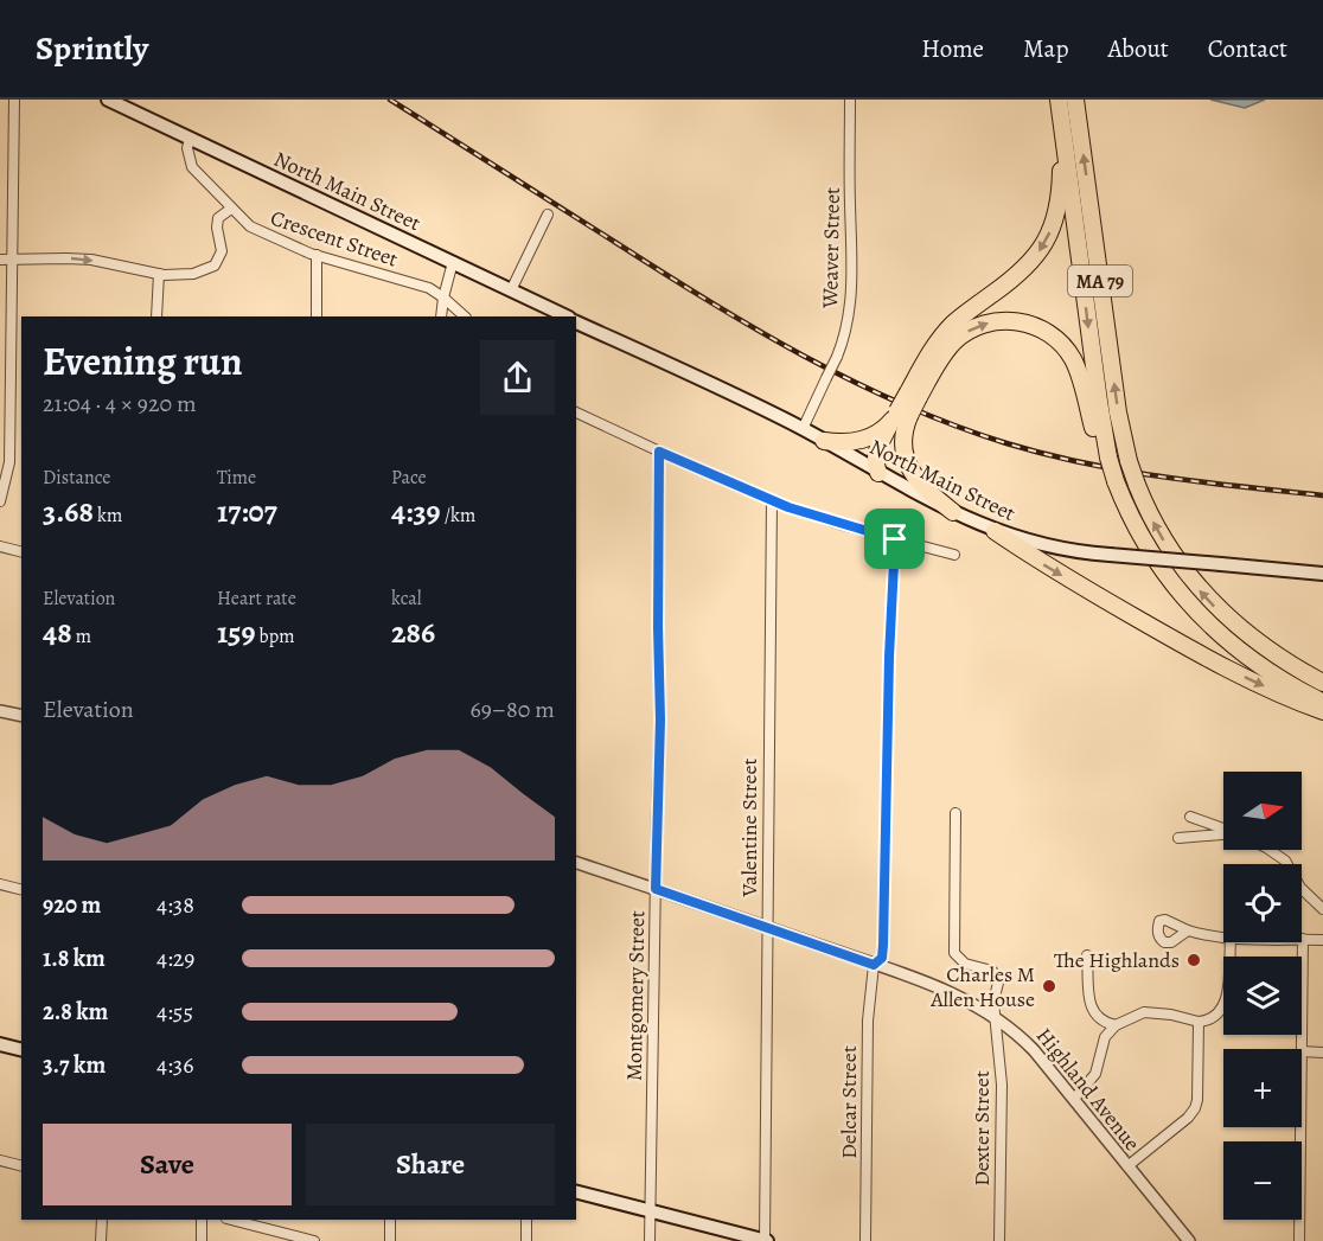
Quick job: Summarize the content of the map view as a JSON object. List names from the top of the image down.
{
  "streets": {
    "highway": ["MA 79"],
    "main road": ["North Main Street"],
    "street": [
      "Crescent Street",
      "Weaver Street",
      "Valentine Street",
      "Montgomery Street",
      "Highland Avenue",
      "Delcar Street",
      "Dexter Street"
    ]
  },
  "crossings": [
    ["North Main Street", "Crescent Street"],
    ["North Main Street", "Weaver Street"],
    ["Valentine Street", "Highland Avenue"],
    ["Montgomery Street", "Highland Avenue"],
    ["Highland Avenue", "Delcar Street"],
    ["Highland Avenue", "Dexter Street"]
  ],
  "places": ["The Highlands", "Charles M Allen House"],
  "north": "right",
  "page": {
    "header": "Sprintly",
    "nav": [
      "Home",
      "Map",
      "About",
      "Contact"
    ],
    "heading": ["Evening run", "21:04 · 4 × 920 m"],
    "stats": [
      ["Distance", "3.68 km"],
      ["Time", "17:07"],
      ["Pace", "4:39 /km"],
      ["Elevation", "48 m"],
      ["Heart rate", "159 bpm"],
      ["kcal", "286"]
    ],
    "chart": ["Elevation", "69–80 m"],
    "map_buttons": ["+", "−"],
    "list": [
      {
        "name": "920 m",
        "note": "4:38"
      },
      {
        "name": "1.8 km",
        "note": "4:29"
      },
      {
        "name": "2.8 km",
        "note": "4:55"
      },
      {
        "name": "3.7 km",
        "note": "4:36"
      }
    ],
    "buttons": ["Save", "Share"]
  }
}
